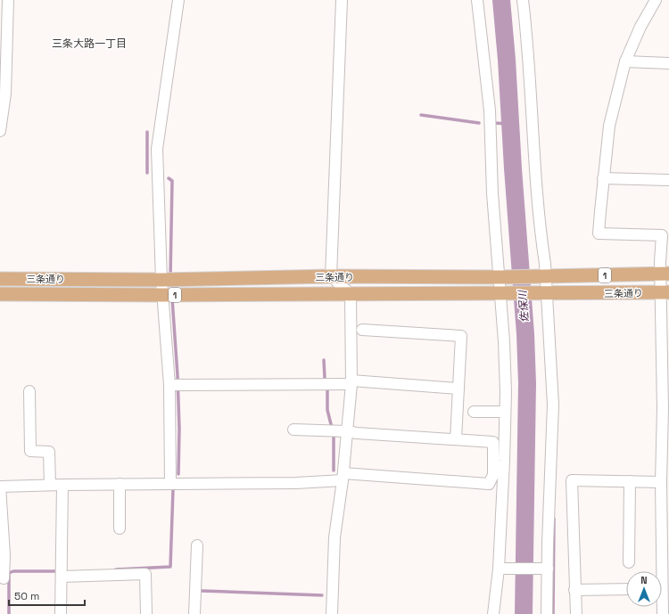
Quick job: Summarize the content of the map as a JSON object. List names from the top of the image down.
{
  "streets": {
    "main road": ["1", "三条通り"]
  },
  "districts": ["三条大路一丁目"],
  "water": ["佐保川"],
  "scale_bar": "50 m",
  "north": "top"
}
